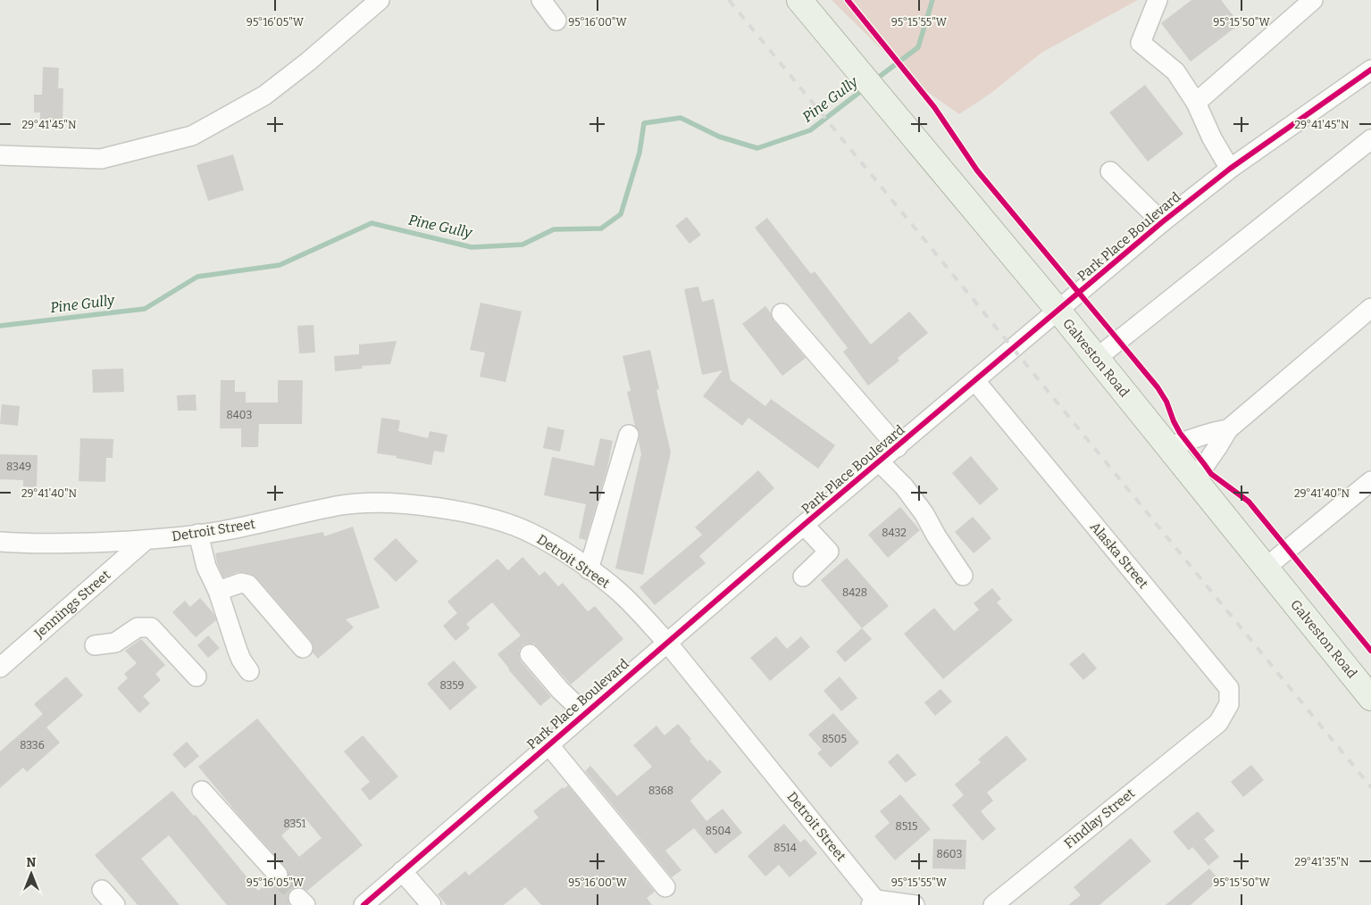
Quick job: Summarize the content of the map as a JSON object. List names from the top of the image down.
{
  "streets": {
    "main road": ["Galveston Road"],
    "street": [
      "Park Place Boulevard",
      "Detroit Street",
      "Alaska Street",
      "Jennings Street",
      "Findlay Street"
    ]
  },
  "crossings": [
    ["Park Place Boulevard", "Galveston Road"],
    ["Park Place Boulevard", "Detroit Street"],
    ["Park Place Boulevard", "Alaska Street"],
    ["Detroit Street", "Jennings Street"],
    ["Alaska Street", "Findlay Street"]
  ],
  "water": ["Pine Gully"],
  "house_numbers": [
    "8403",
    "8349",
    "8432",
    "8428",
    "8359",
    "8505",
    "8336",
    "8368",
    "8351",
    "8515",
    "8504",
    "8514",
    "8603"
  ],
  "north": "top",
  "coordinates": [
    "95°16'05\"W",
    "95°16'00\"W",
    "95°15'55\"W",
    "95°15'50\"W",
    "29°41'45\"N",
    "29°41'40\"N",
    "29°41'35\"N"
  ]
}
